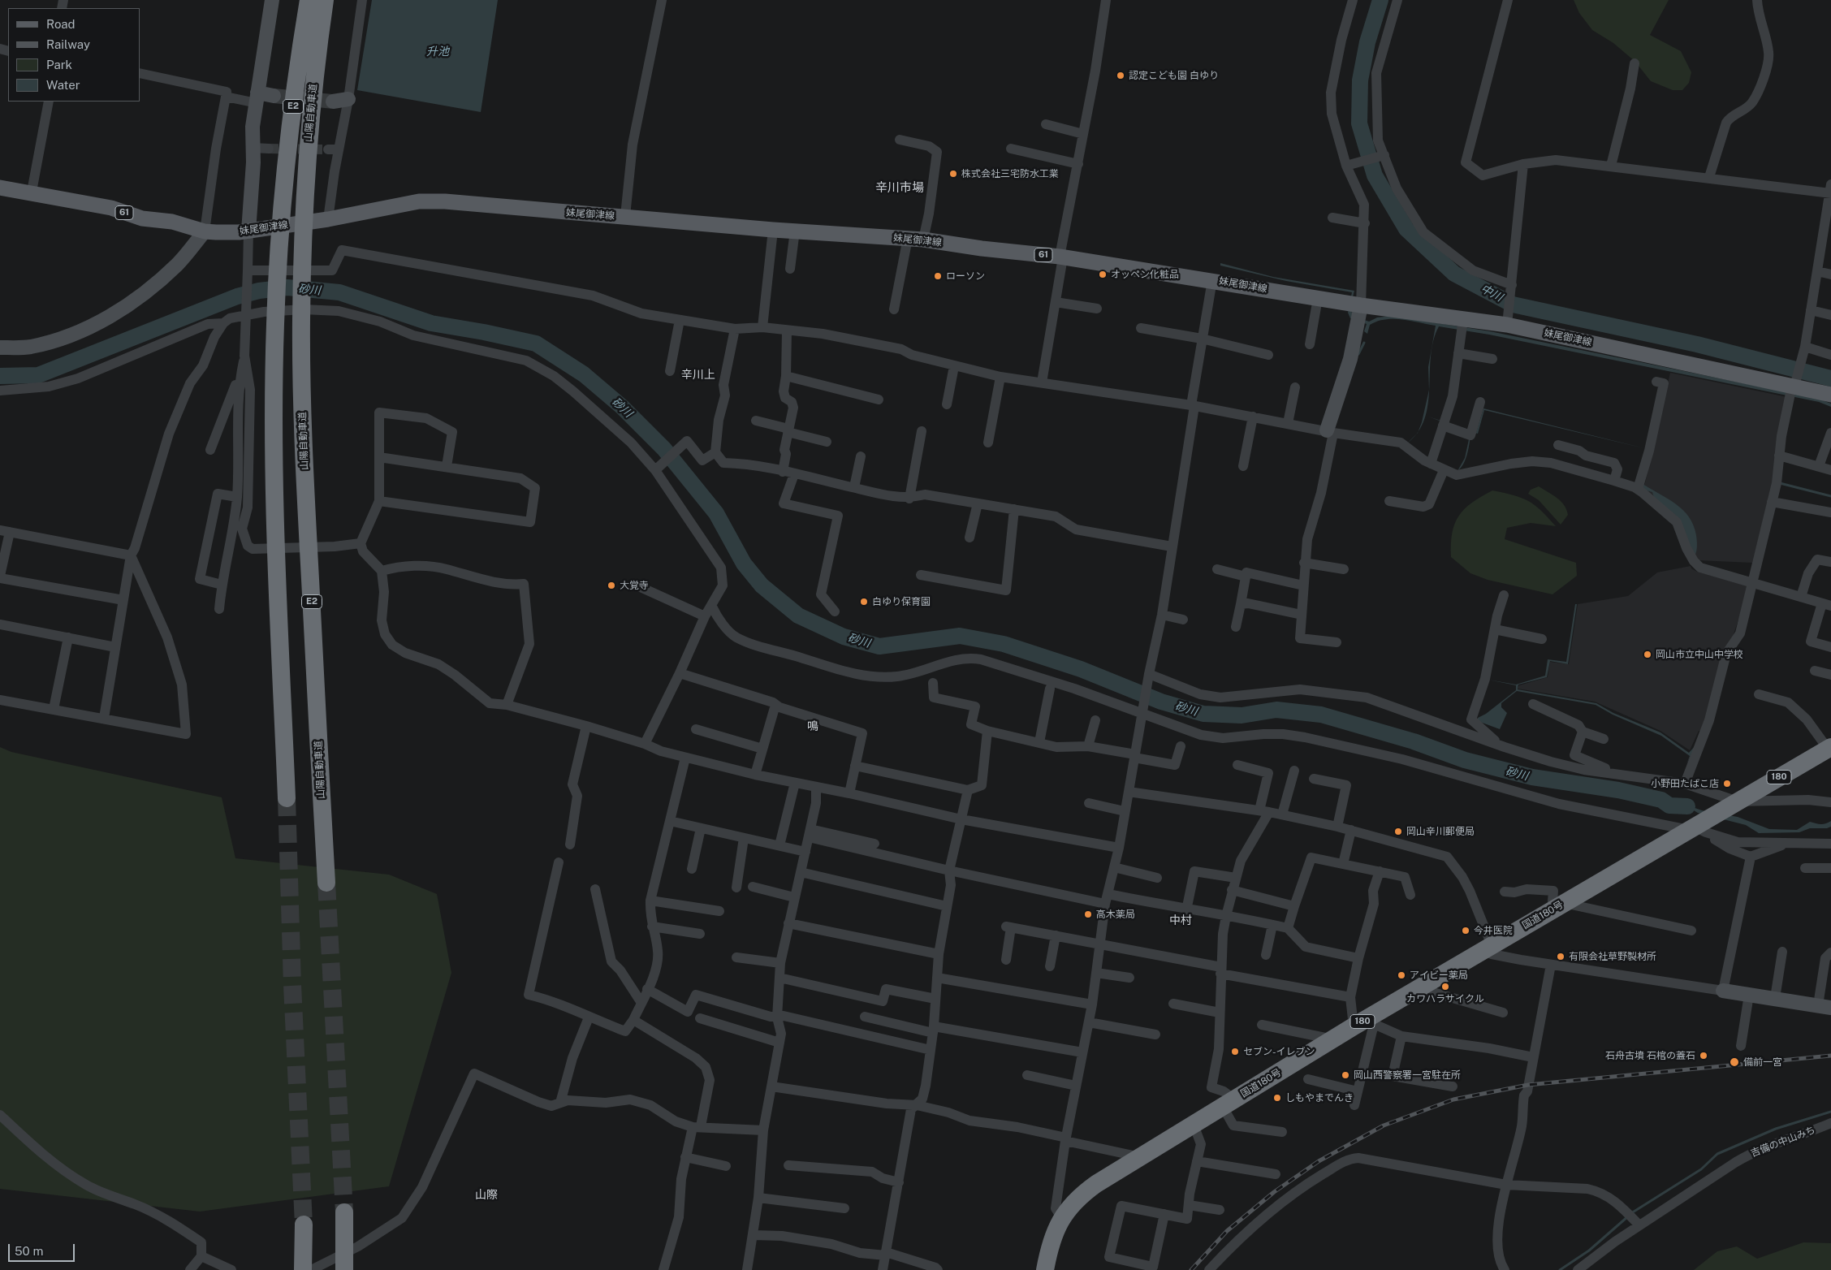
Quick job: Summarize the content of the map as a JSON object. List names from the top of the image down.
{
  "streets": {
    "highway": [
      "E2",
      "山陽自動車道",
      "180",
      "国道180号"
    ],
    "main road": ["61", "妹尾御津線"],
    "street": ["吉備の中山みち"]
  },
  "districts": [
    "辛川市場",
    "辛川上",
    "鳴",
    "中村",
    "山際"
  ],
  "water": ["升池", "砂川", "中川"],
  "places": [
    "認定こども園 白ゆり",
    "株式会社三宅防水工業",
    "オッペン化粧品",
    "ローソン",
    "大覚寺",
    "白ゆり保育園",
    "岡山市立中山中学校",
    "小野田たばこ店",
    "岡山辛川郵便局",
    "高木薬局",
    "今井医院",
    "有限会社草野製材所",
    "アイビー薬局",
    "カワハラサイクル",
    "セブン-イレブン",
    "石舟古墳 石棺の蓋石",
    "備前一宮",
    "岡山西警察署一宮駐在所",
    "しもやまでんき"
  ],
  "legend": [
    "Road",
    "Railway",
    "Park",
    "Water"
  ],
  "scale_bar": "50 m"
}
